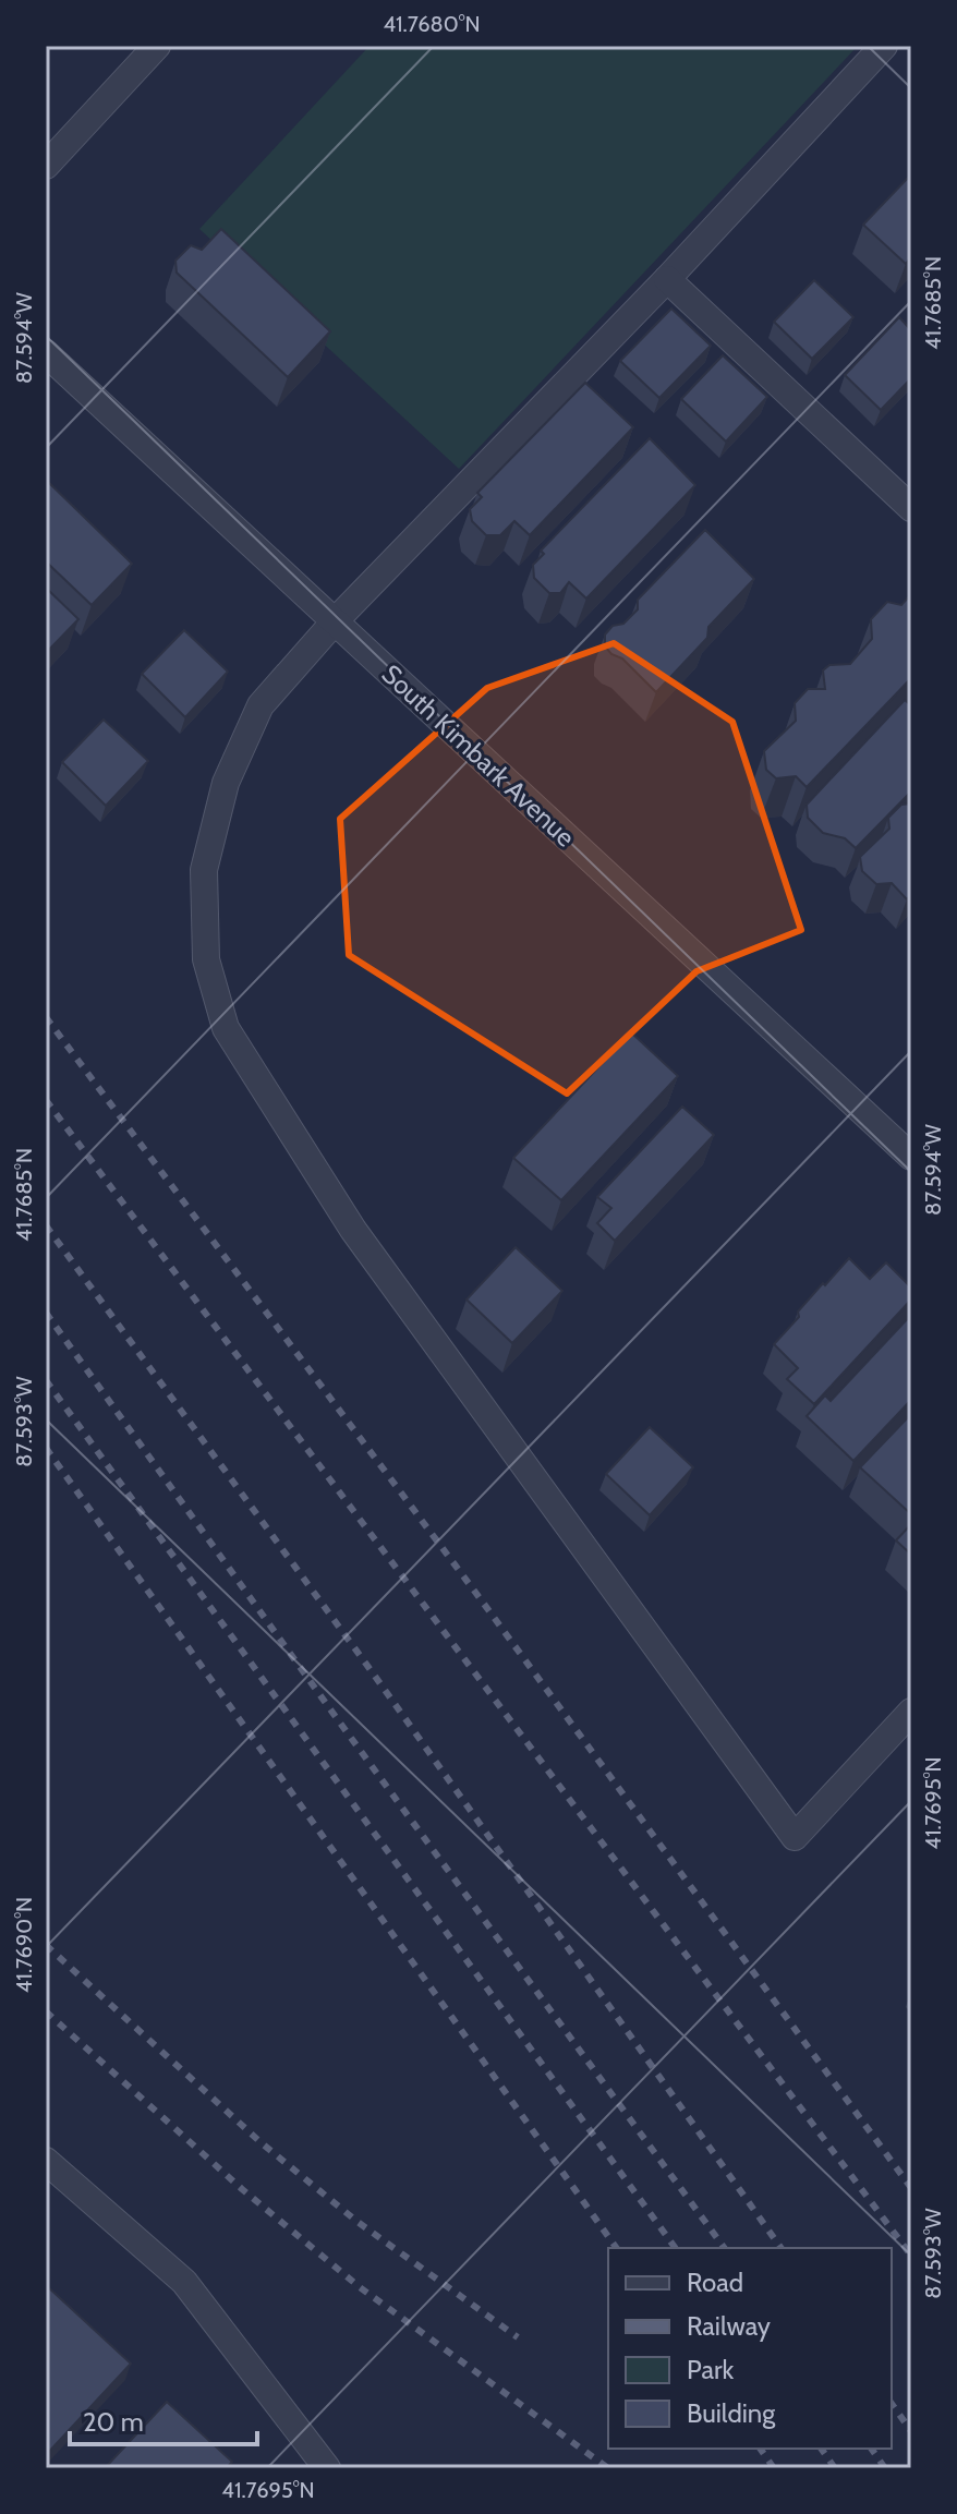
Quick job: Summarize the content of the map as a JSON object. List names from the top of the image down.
{
  "streets": {
    "street": ["South Kimbark Avenue"]
  },
  "legend": [
    "Road",
    "Railway",
    "Park",
    "Building"
  ],
  "scale_bar": "20 m",
  "coordinates": [
    "41.7680°N",
    "41.7685°N",
    "87.594°W",
    "87.593°W",
    "41.7695°N",
    "41.7690°N"
  ]
}
